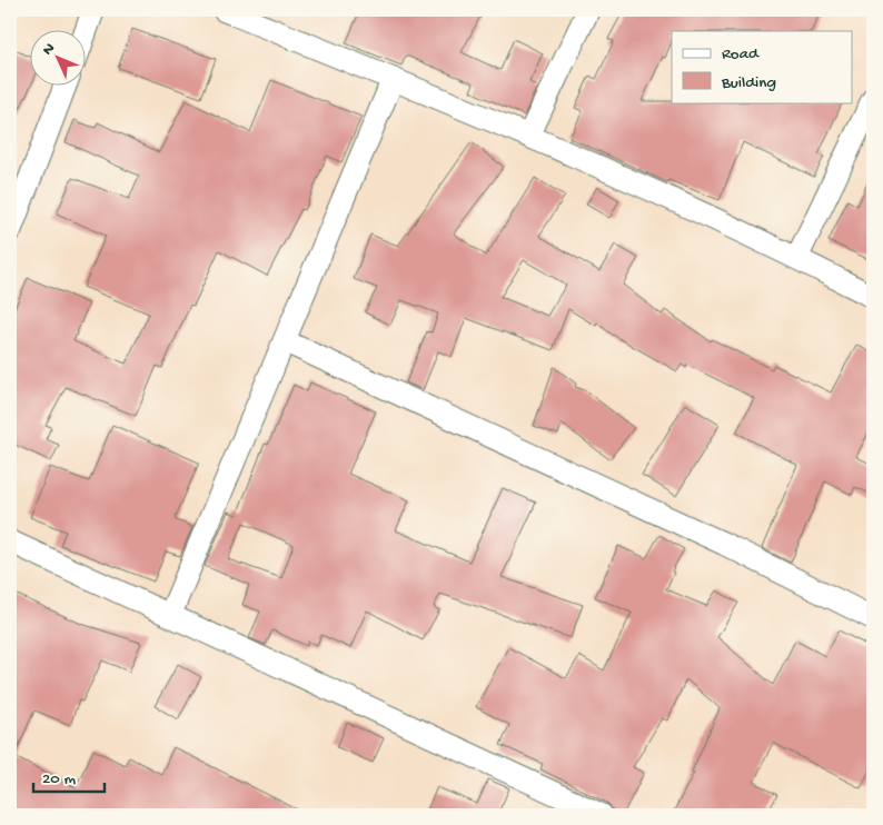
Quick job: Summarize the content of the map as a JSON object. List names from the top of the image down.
{
  "legend": ["Road", "Building"],
  "scale_bar": "20 m",
  "north": "top left"
}
